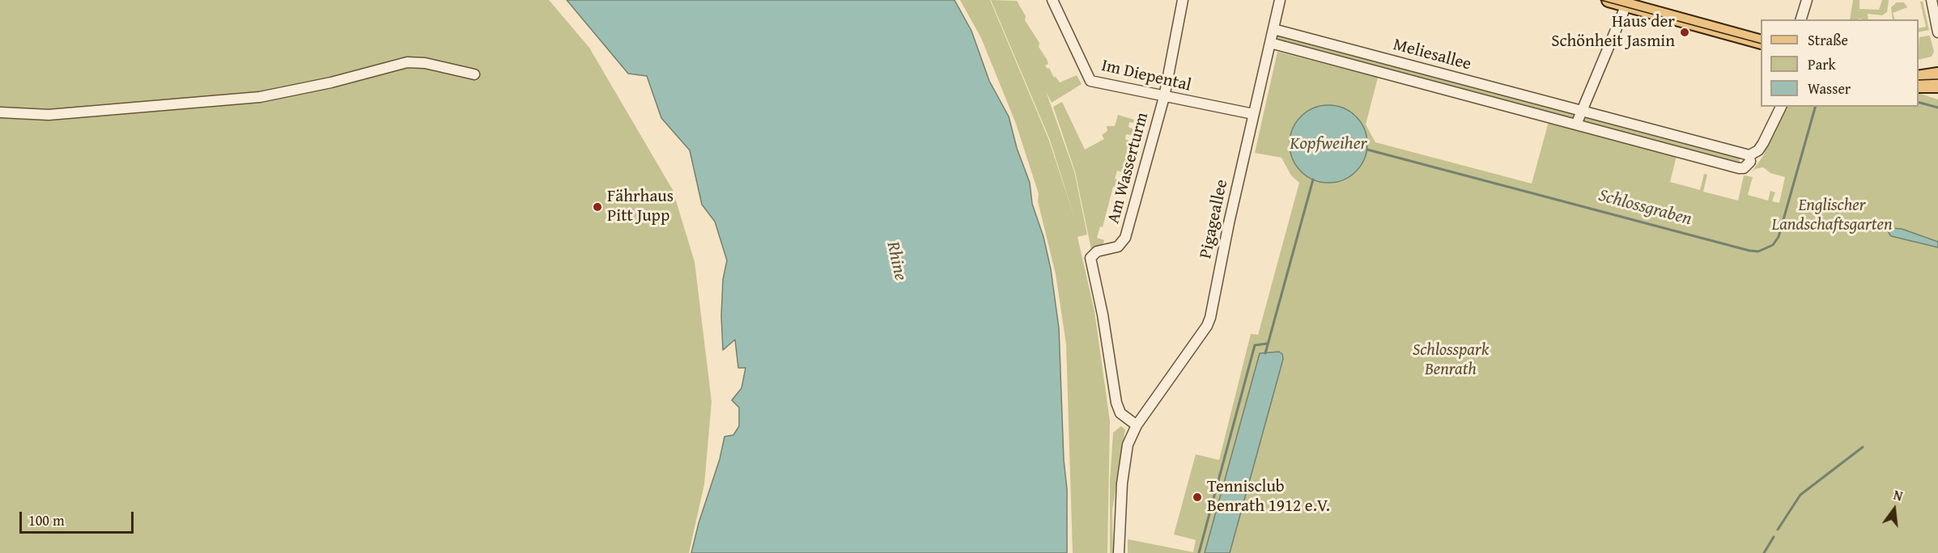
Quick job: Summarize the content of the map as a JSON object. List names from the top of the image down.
{
  "streets": {
    "street": [
      "Meliesallee",
      "Im Diepental",
      "Am Wasserturm",
      "Pigageallee"
    ]
  },
  "crossings": [
    ["Meliesallee", "Pigageallee"],
    ["Im Diepental", "Am Wasserturm"],
    ["Im Diepental", "Pigageallee"],
    ["Am Wasserturm", "Pigageallee"]
  ],
  "water": ["Kopfweiher", "Schlossgraben", "Rhine"],
  "parks": ["Englischer Landschaftsgarten", "Schlosspark Benrath"],
  "places": ["Haus der Schönheit Jasmin", "Fährhaus Pitt Jupp", "Tennisclub Benrath 1912 e.V."],
  "legend": ["Straße", "Park", "Wasser"],
  "scale_bar": "100 m",
  "north": "top"
}
